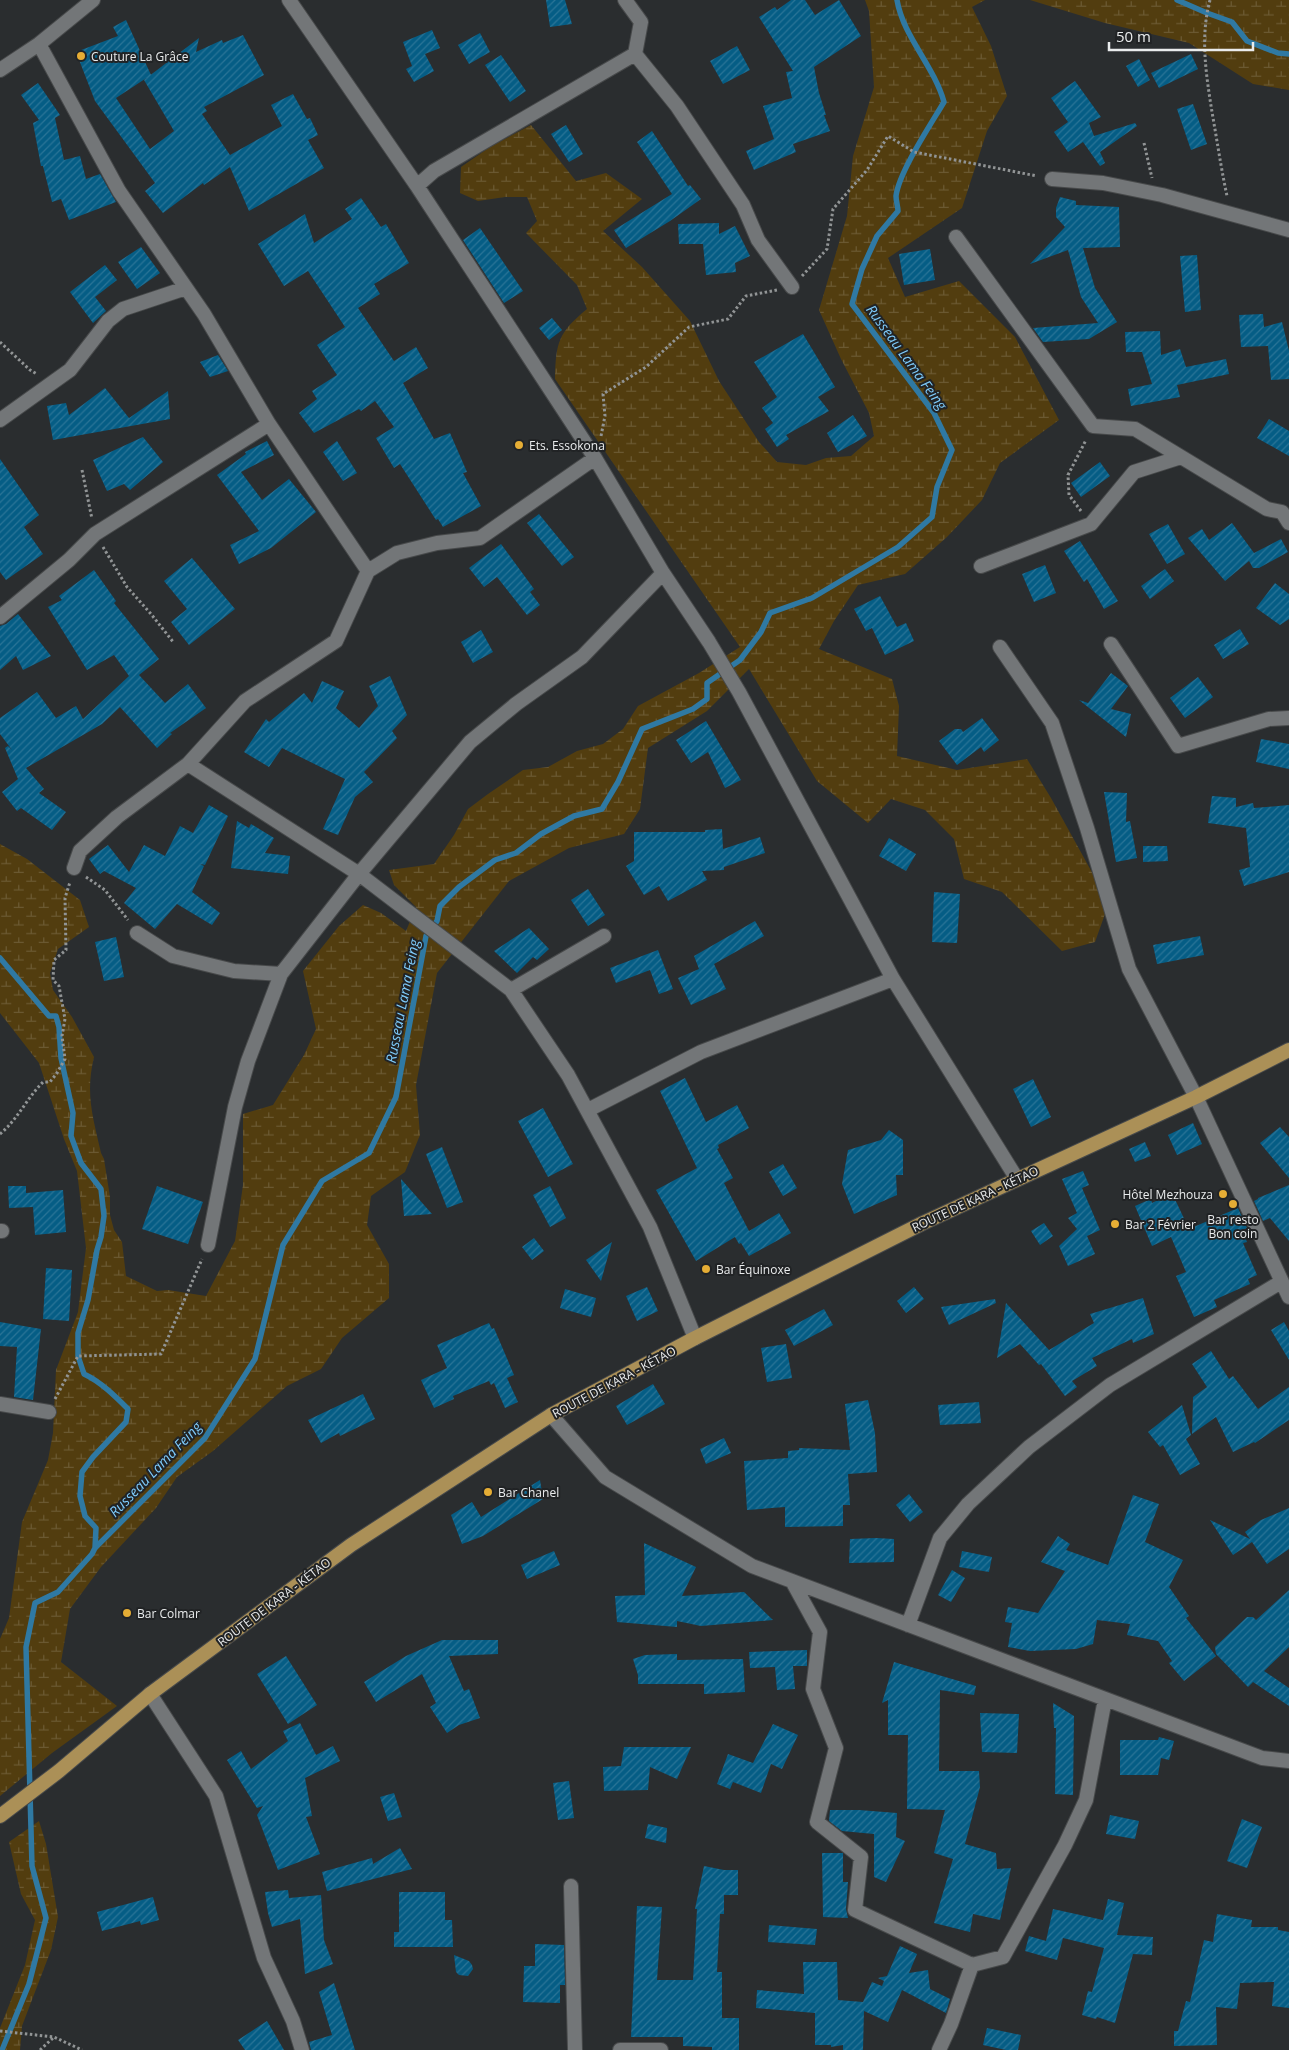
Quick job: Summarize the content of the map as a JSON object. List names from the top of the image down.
{
  "streets": {
    "main road": ["ROUTE DE KARA - KÉTAO"]
  },
  "water": ["Russeau Lama Feing"],
  "places": [
    "Couture La Grâce",
    "Ets. Essokona",
    "Hôtel Mezhouza",
    "Bar resto Bon coin",
    "Bar 2 Février",
    "Bar Équinoxe",
    "Bar Chanel",
    "Bar Colmar"
  ],
  "scale_bar": "50 m"
}
